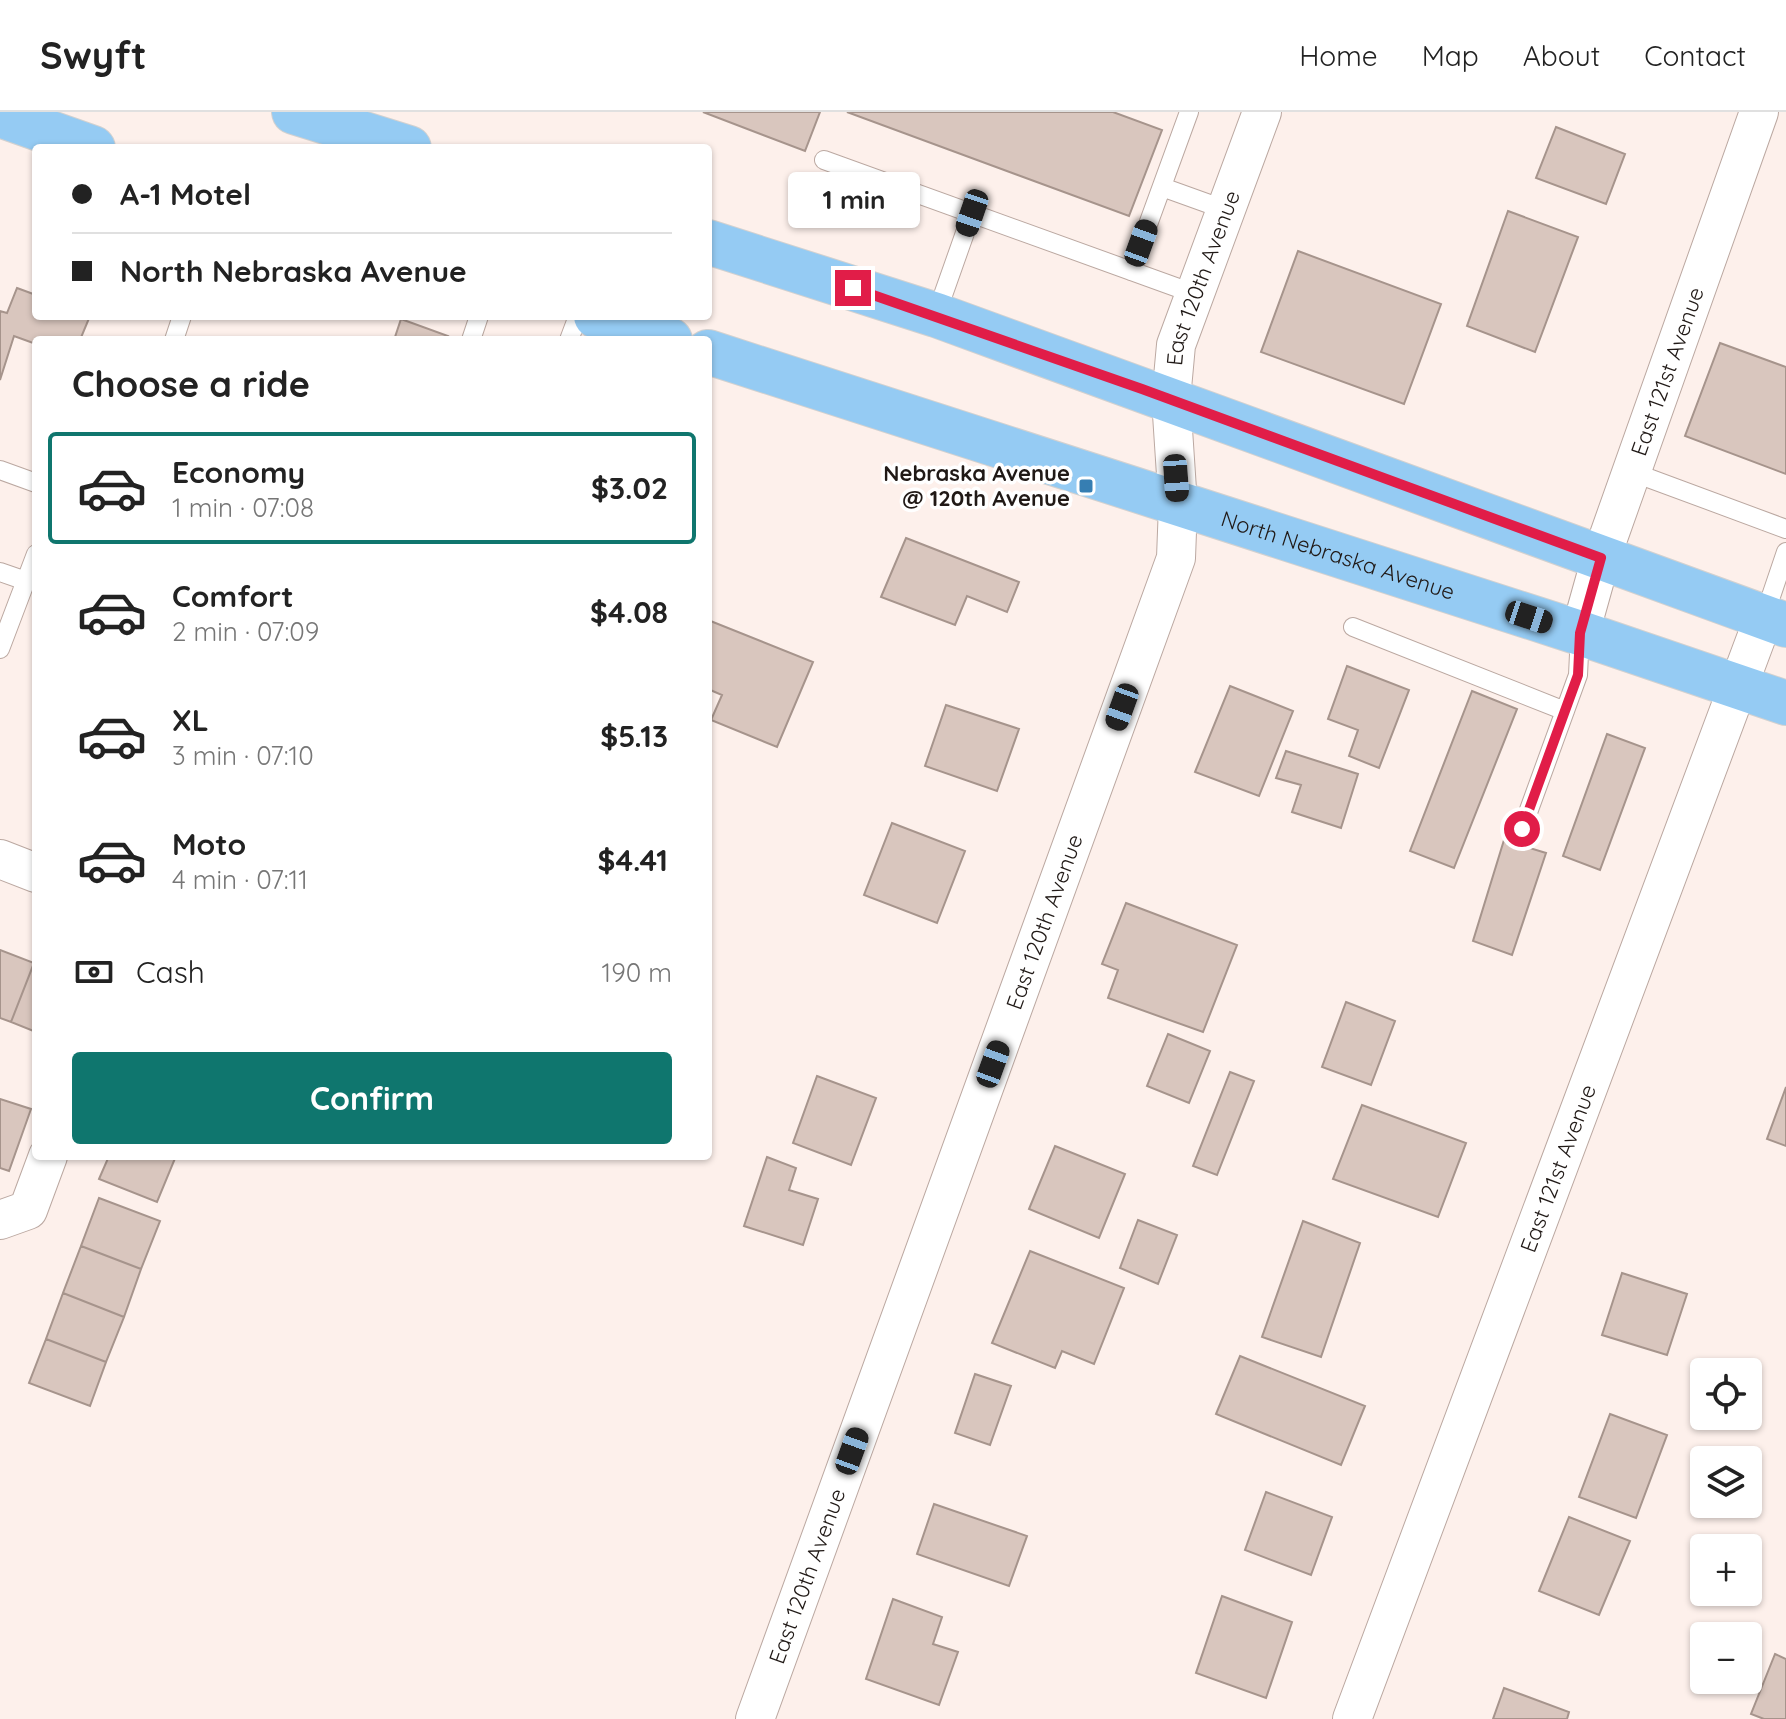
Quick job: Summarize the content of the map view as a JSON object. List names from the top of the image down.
{
  "streets": {
    "main road": ["North Nebraska Avenue"],
    "street": ["East 120th Avenue", "East 121st Avenue"]
  },
  "crossings": [
    ["East 120th Avenue", "North Nebraska Avenue"],
    ["East 121st Avenue", "North Nebraska Avenue"]
  ],
  "places": {
    "transit": ["Nebraska Avenue @ 120th Avenue"]
  },
  "page": {
    "header": "Swyft",
    "nav": [
      "Home",
      "Map",
      "About",
      "Contact"
    ],
    "banner": ["A-1 Motel", "North Nebraska Avenue"],
    "bubble": "1 min",
    "heading": "Choose a ride",
    "list": [
      {
        "name": "Economy",
        "note": "1 min · 07:08",
        "value": "$3.02"
      },
      {
        "name": "Comfort",
        "note": "2 min · 07:09",
        "value": "$4.08"
      },
      {
        "name": "XL",
        "note": "3 min · 07:10",
        "value": "$5.13"
      },
      {
        "name": "Moto",
        "note": "4 min · 07:11",
        "value": "$4.41"
      }
    ],
    "pay": ["Cash", "190 m"],
    "buttons": "Confirm",
    "map_buttons": ["+", "−"]
  }
}
